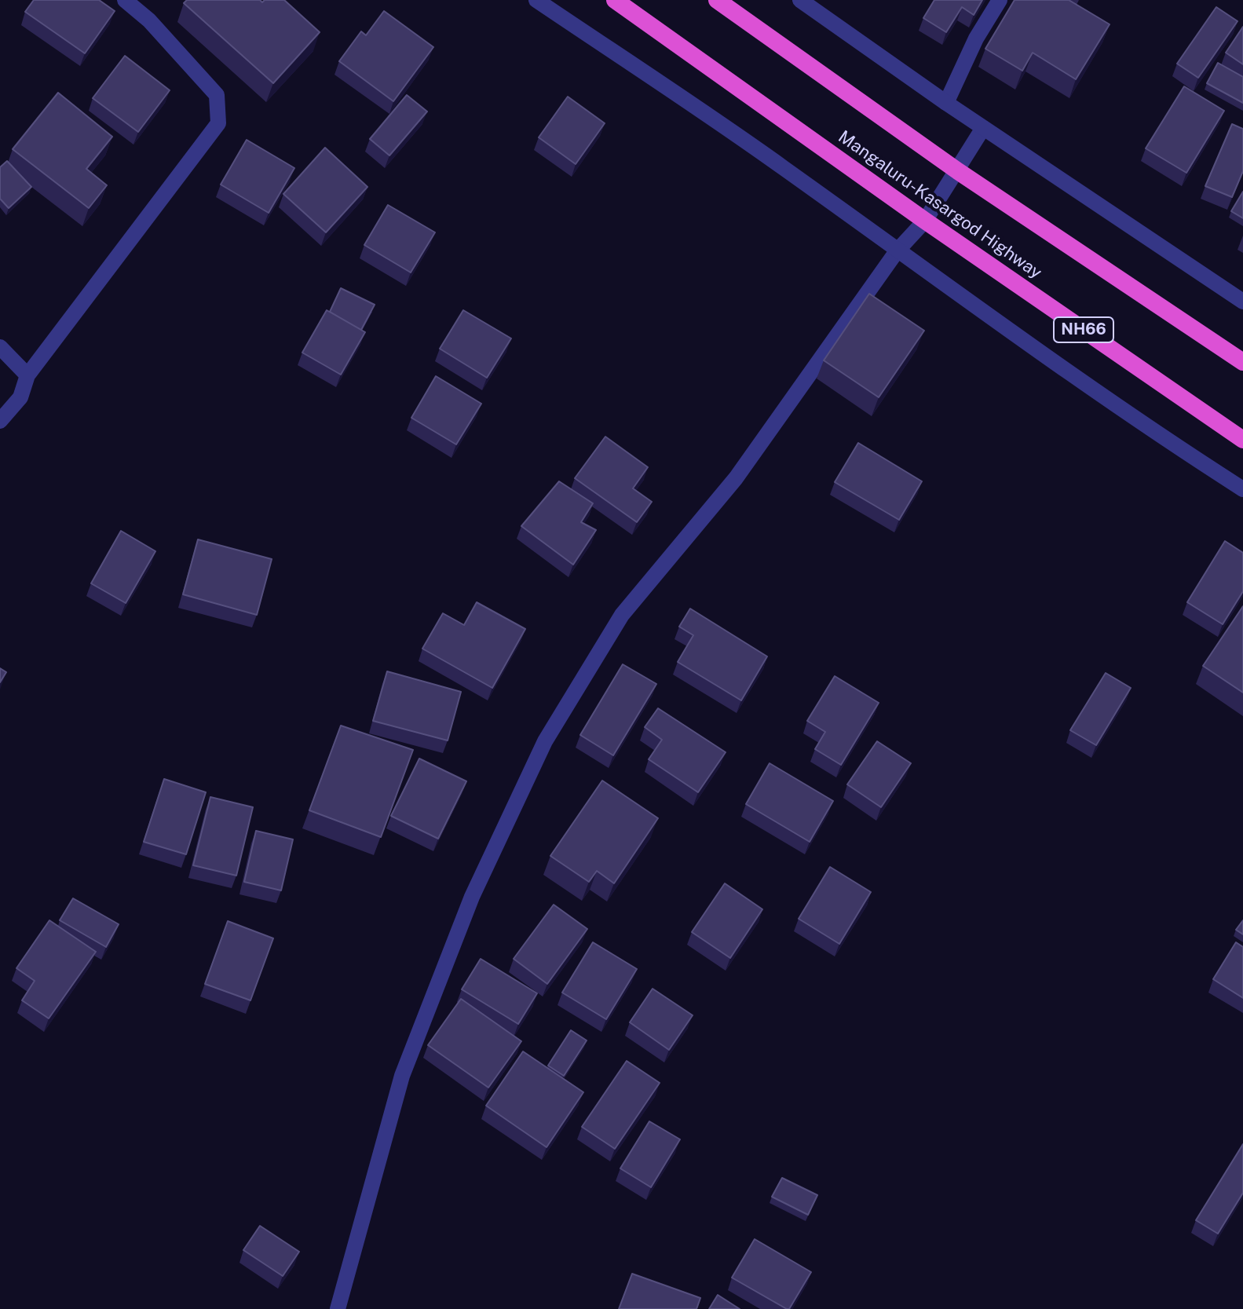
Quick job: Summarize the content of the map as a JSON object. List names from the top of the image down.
{
  "streets": {
    "highway": ["Mangaluru-Kasargod Highway", "NH66"]
  }
}
